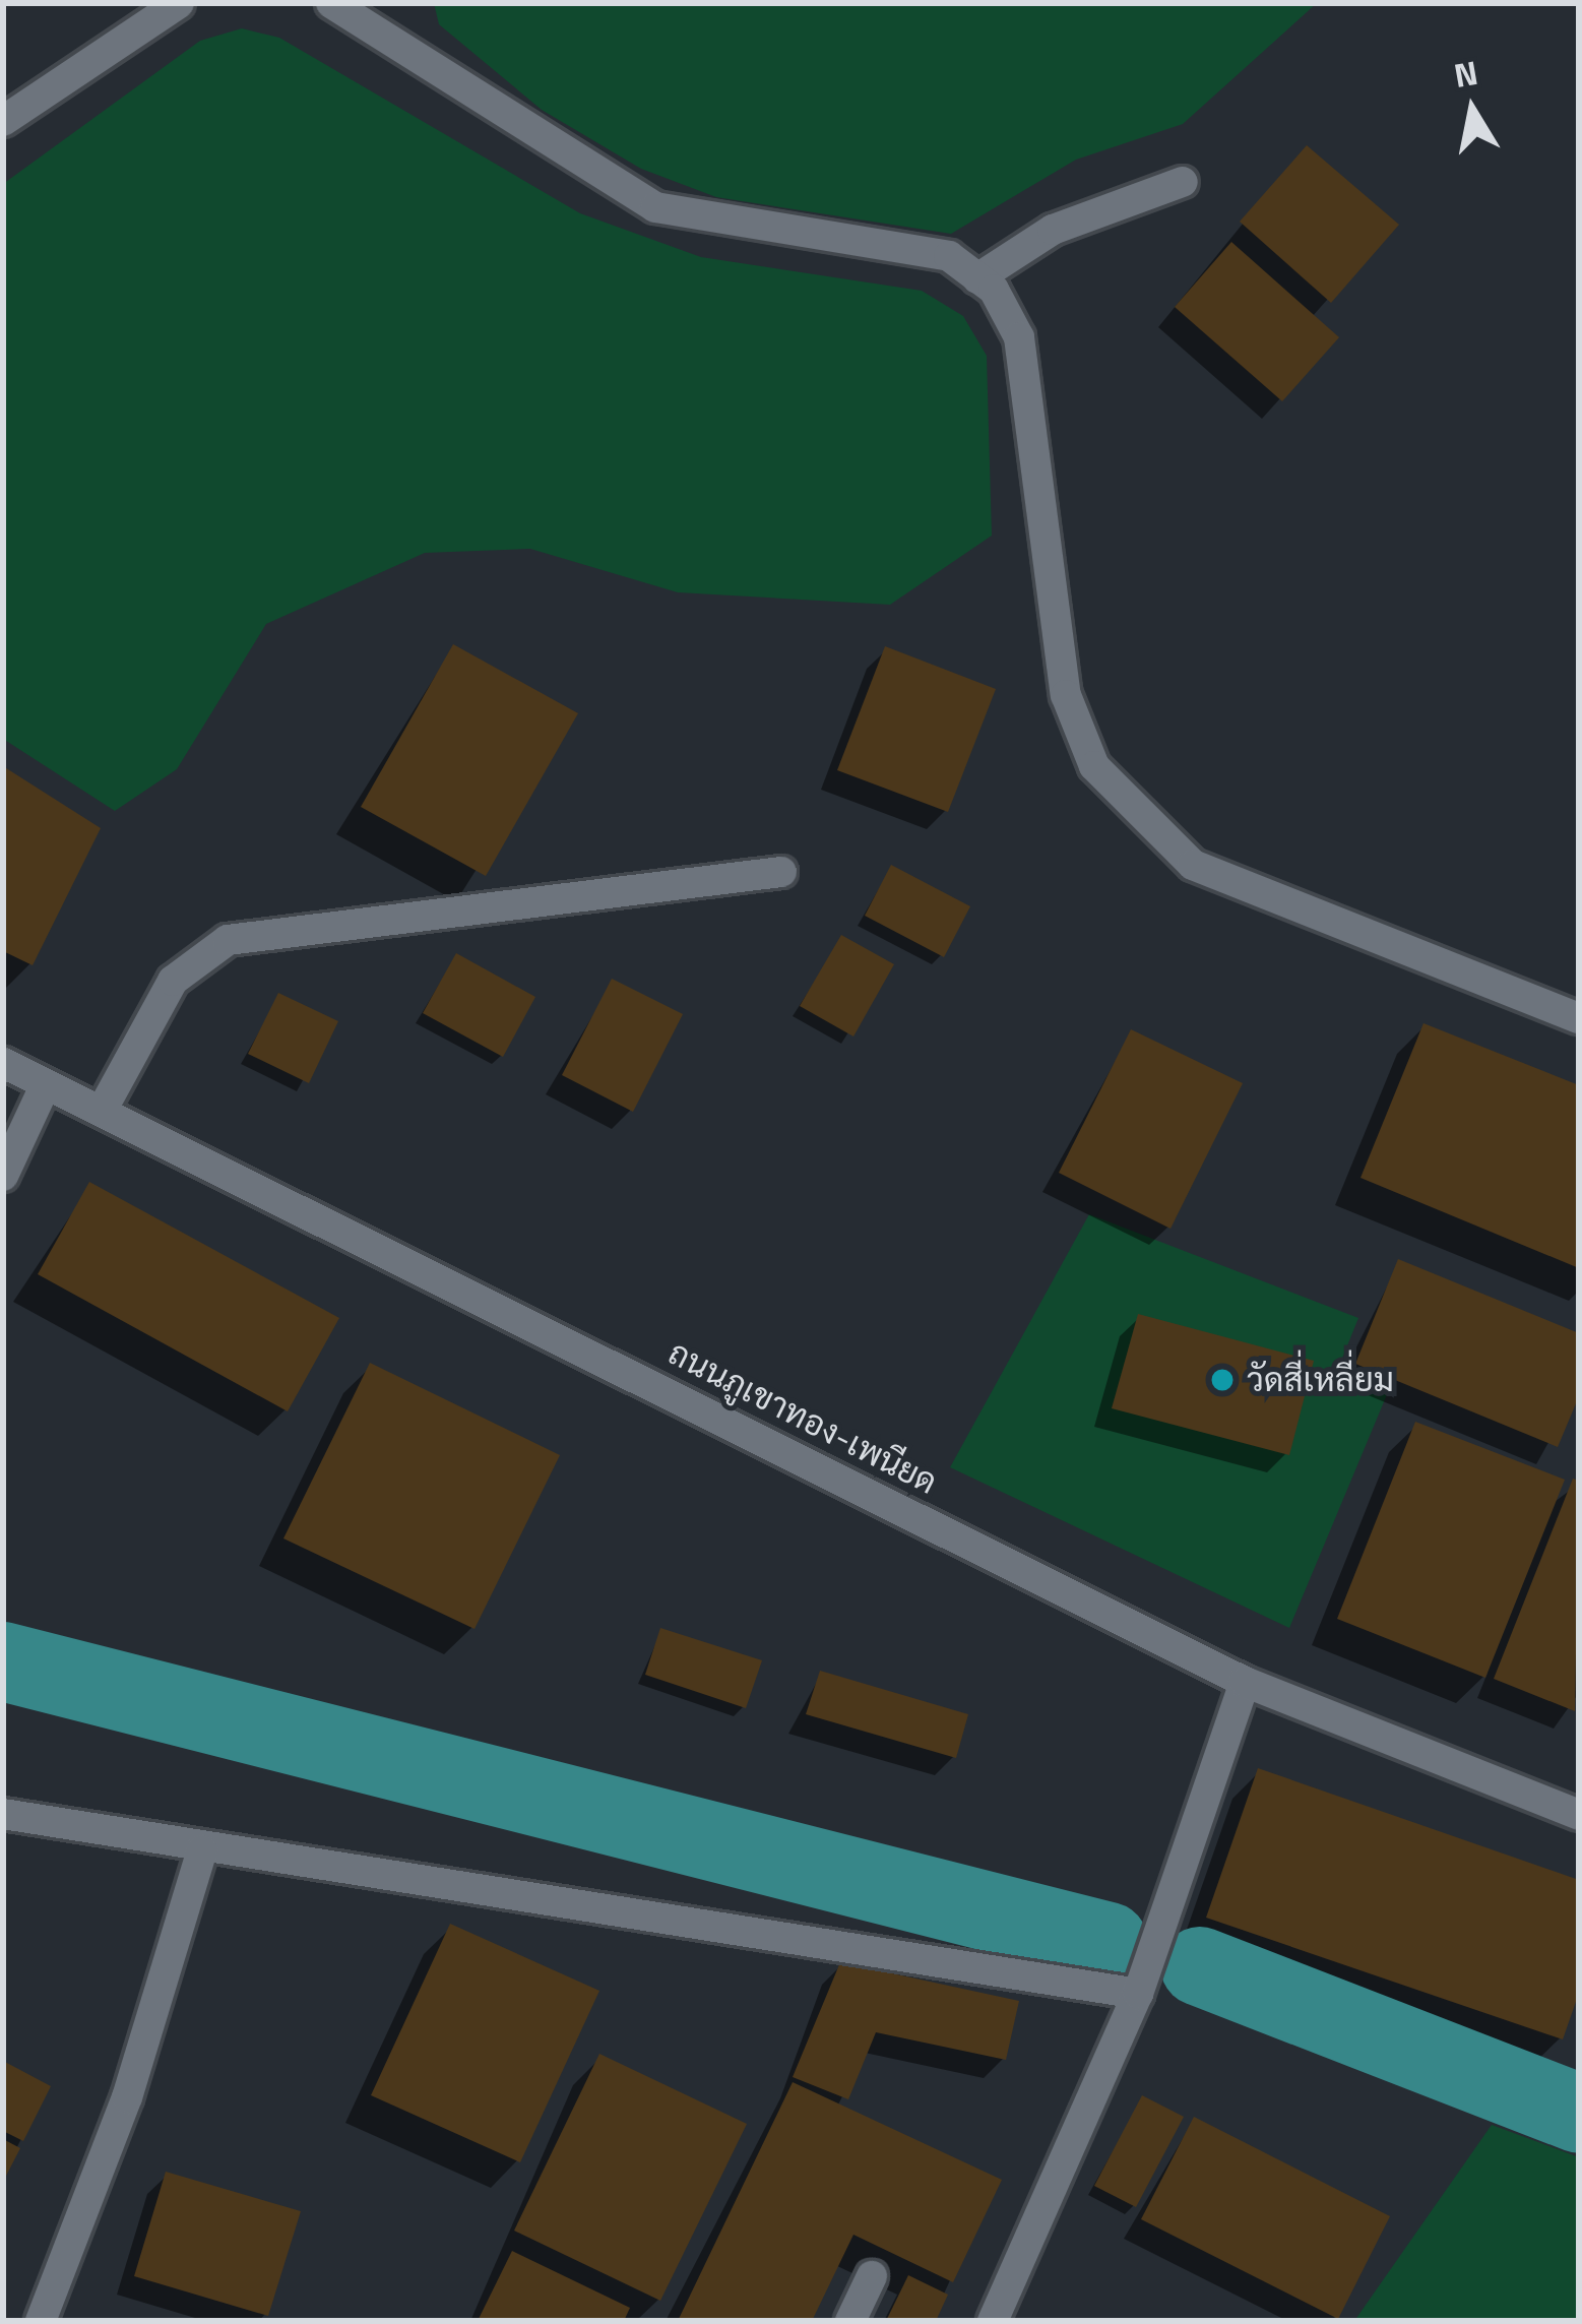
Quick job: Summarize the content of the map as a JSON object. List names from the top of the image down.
{
  "streets": {
    "street": ["ถนนภูเขาทอง-เพนียด"]
  },
  "places": ["วัดสี่เหลี่ยม"],
  "north": "top"
}
